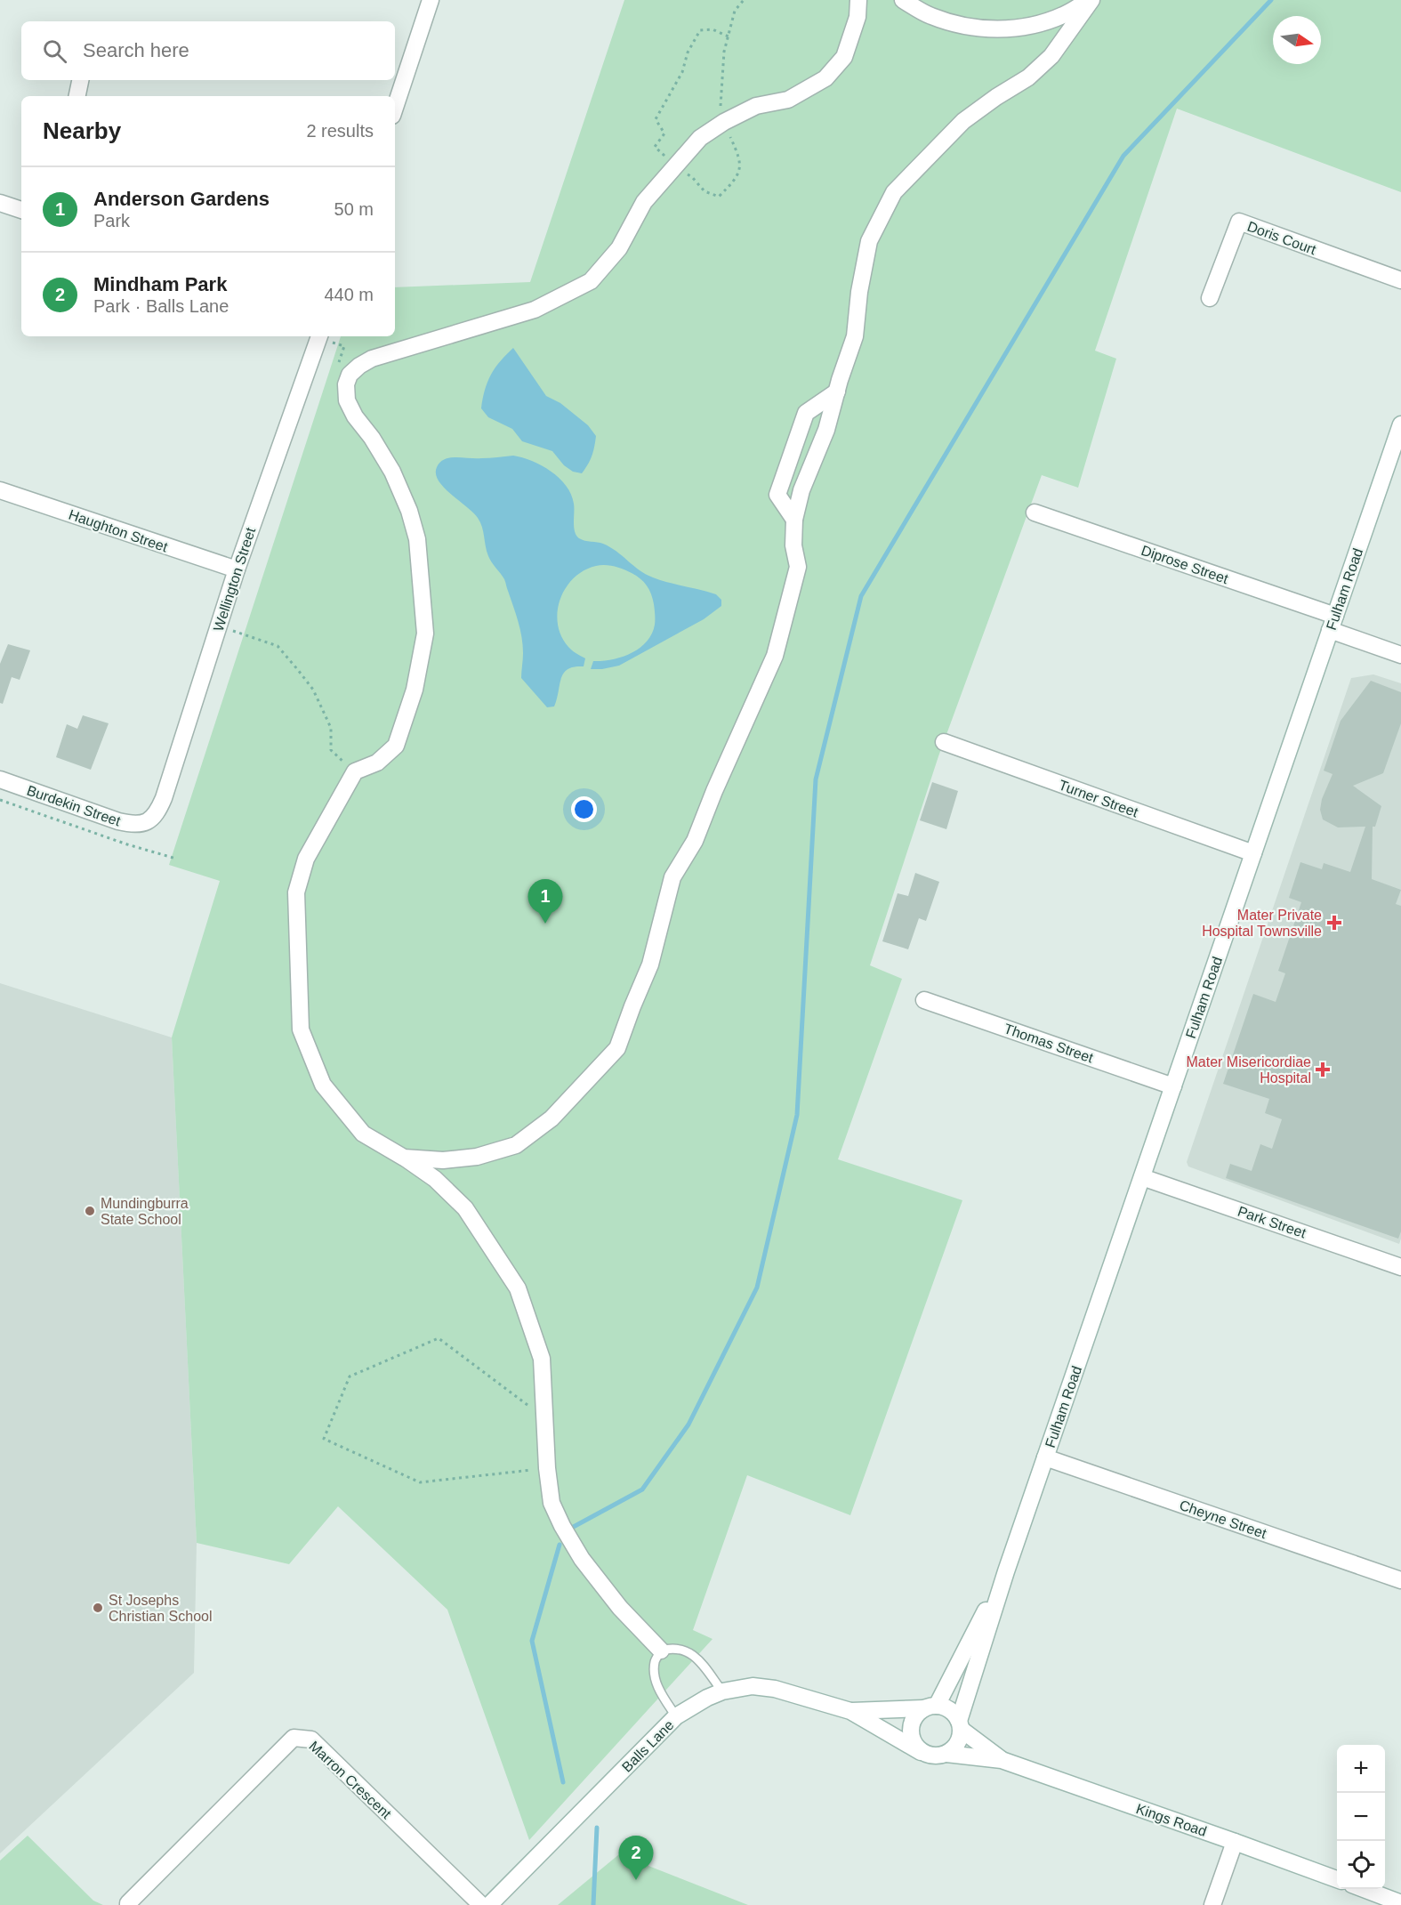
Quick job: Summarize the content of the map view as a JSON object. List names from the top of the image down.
{
  "streets": {
    "street": [
      "Doris Court",
      "Haughton Street",
      "Diprose Street",
      "Wellington Street",
      "Fulham Road",
      "Turner Street",
      "Burdekin Street",
      "Thomas Street",
      "Park Street",
      "Cheyne Street",
      "Balls Lane",
      "Marron Crescent",
      "Kings Road"
    ]
  },
  "crossings": [
    ["Haughton Street", "Wellington Street"],
    ["Diprose Street", "Fulham Road"],
    ["Wellington Street", "Burdekin Street"],
    ["Fulham Road", "Turner Street"],
    ["Fulham Road", "Thomas Street"],
    ["Fulham Road", "Park Street"],
    ["Fulham Road", "Cheyne Street"],
    ["Fulham Road", "Balls Lane"],
    ["Fulham Road", "Kings Road"],
    ["Balls Lane", "Kings Road"]
  ],
  "places": {
    "health": ["Mater Private Hospital Townsville", "Mater Misericordiae Hospital"],
    "other": ["Mundingburra State School", "St Josephs Christian School"]
  },
  "north": "right",
  "page": {
    "search": "Search here",
    "heading": ["Nearby", "2 results"],
    "list": [
      {
        "mark": "1",
        "name": "Anderson Gardens",
        "note": "Park",
        "value": "50 m"
      },
      {
        "mark": "2",
        "name": "Mindham Park",
        "note": "Park · Balls Lane",
        "value": "440 m"
      }
    ],
    "pins": ["1", "2"],
    "map_buttons": ["+", "−"]
  }
}
